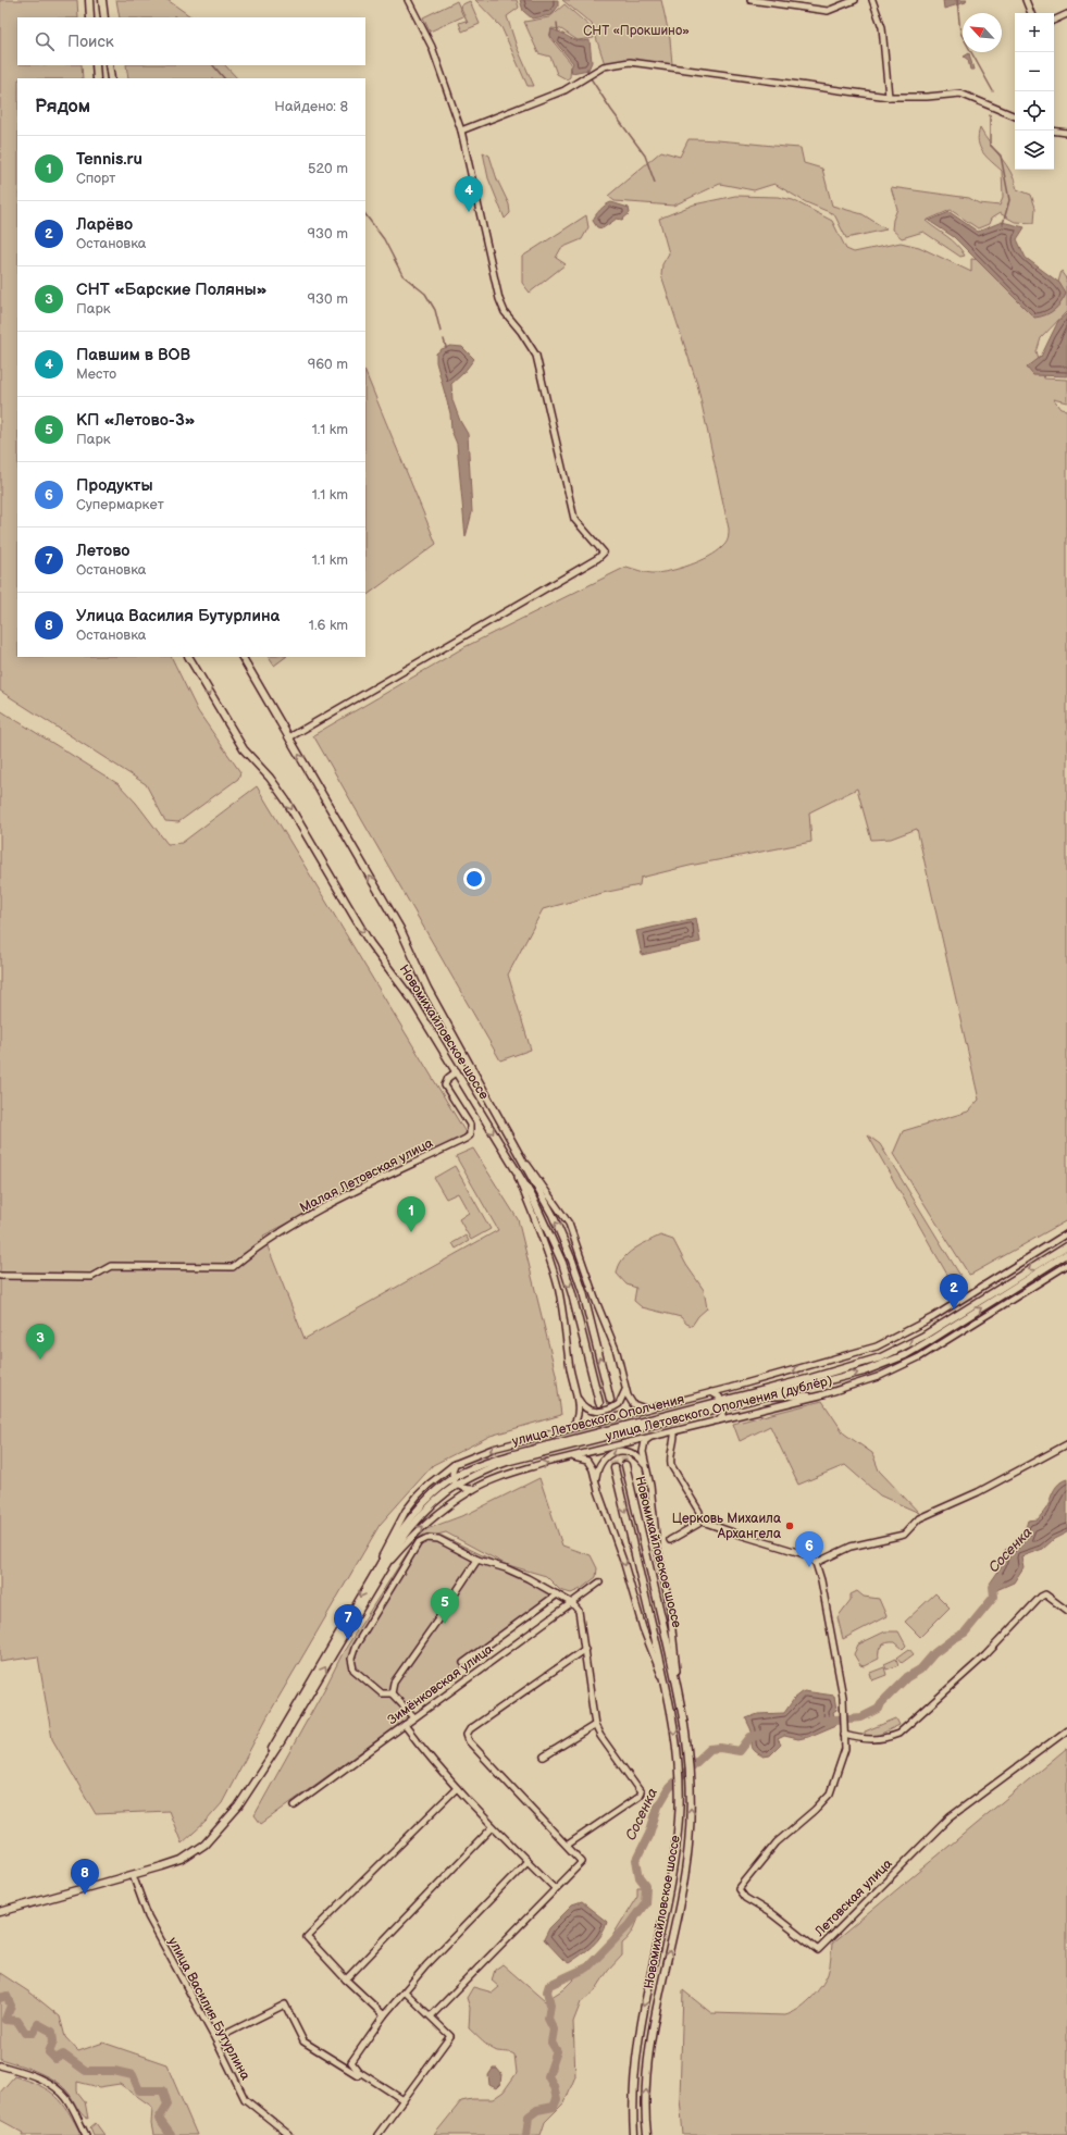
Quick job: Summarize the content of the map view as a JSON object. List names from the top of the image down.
{
  "streets": {
    "main road": ["Новомихайловское шоссе", "улица Летовского Ополчения"],
    "street": [
      "Малая Летовская улица",
      "улица Летовского Ополчения (дублёр)",
      "Зимёнковская улица",
      "Летовская улица",
      "улица Василия Бутурлина"
    ]
  },
  "crossings": [
    ["Новомихайловское шоссе", "Малая Летовская улица"],
    ["улица Летовского Ополчения (дублёр)", "улица Летовского Ополчения"],
    ["улица Летовского Ополчения", "улица Василия Бутурлина"]
  ],
  "water": ["Сосенка"],
  "parks": ["СНТ «Прокшино»"],
  "places": ["Церковь Михаила Архангела"],
  "north": "top left",
  "page": {
    "map_buttons": ["+", "−"],
    "search": "Поиск",
    "heading": ["Рядом", "Найдено: 8"],
    "list": [
      {
        "mark": "1",
        "name": "Tennis.ru",
        "note": "Спорт",
        "value": "520 m"
      },
      {
        "mark": "2",
        "name": "Ларёво",
        "note": "Остановка",
        "value": "930 m"
      },
      {
        "mark": "3",
        "name": "СНТ «Барские Поляны»",
        "note": "Парк",
        "value": "930 m"
      },
      {
        "mark": "4",
        "name": "Павшим в ВОВ",
        "note": "Место",
        "value": "960 m"
      },
      {
        "mark": "5",
        "name": "КП «Летово-3»",
        "note": "Парк",
        "value": "1.1 km"
      },
      {
        "mark": "6",
        "name": "Продукты",
        "note": "Супермаркет",
        "value": "1.1 km"
      },
      {
        "mark": "7",
        "name": "Летово",
        "note": "Остановка",
        "value": "1.1 km"
      },
      {
        "mark": "8",
        "name": "Улица Василия Бутурлина",
        "note": "Остановка",
        "value": "1.6 km"
      }
    ],
    "pins": [
      "4",
      "1",
      "2",
      "3",
      "6",
      "5",
      "7",
      "8"
    ]
  }
}
